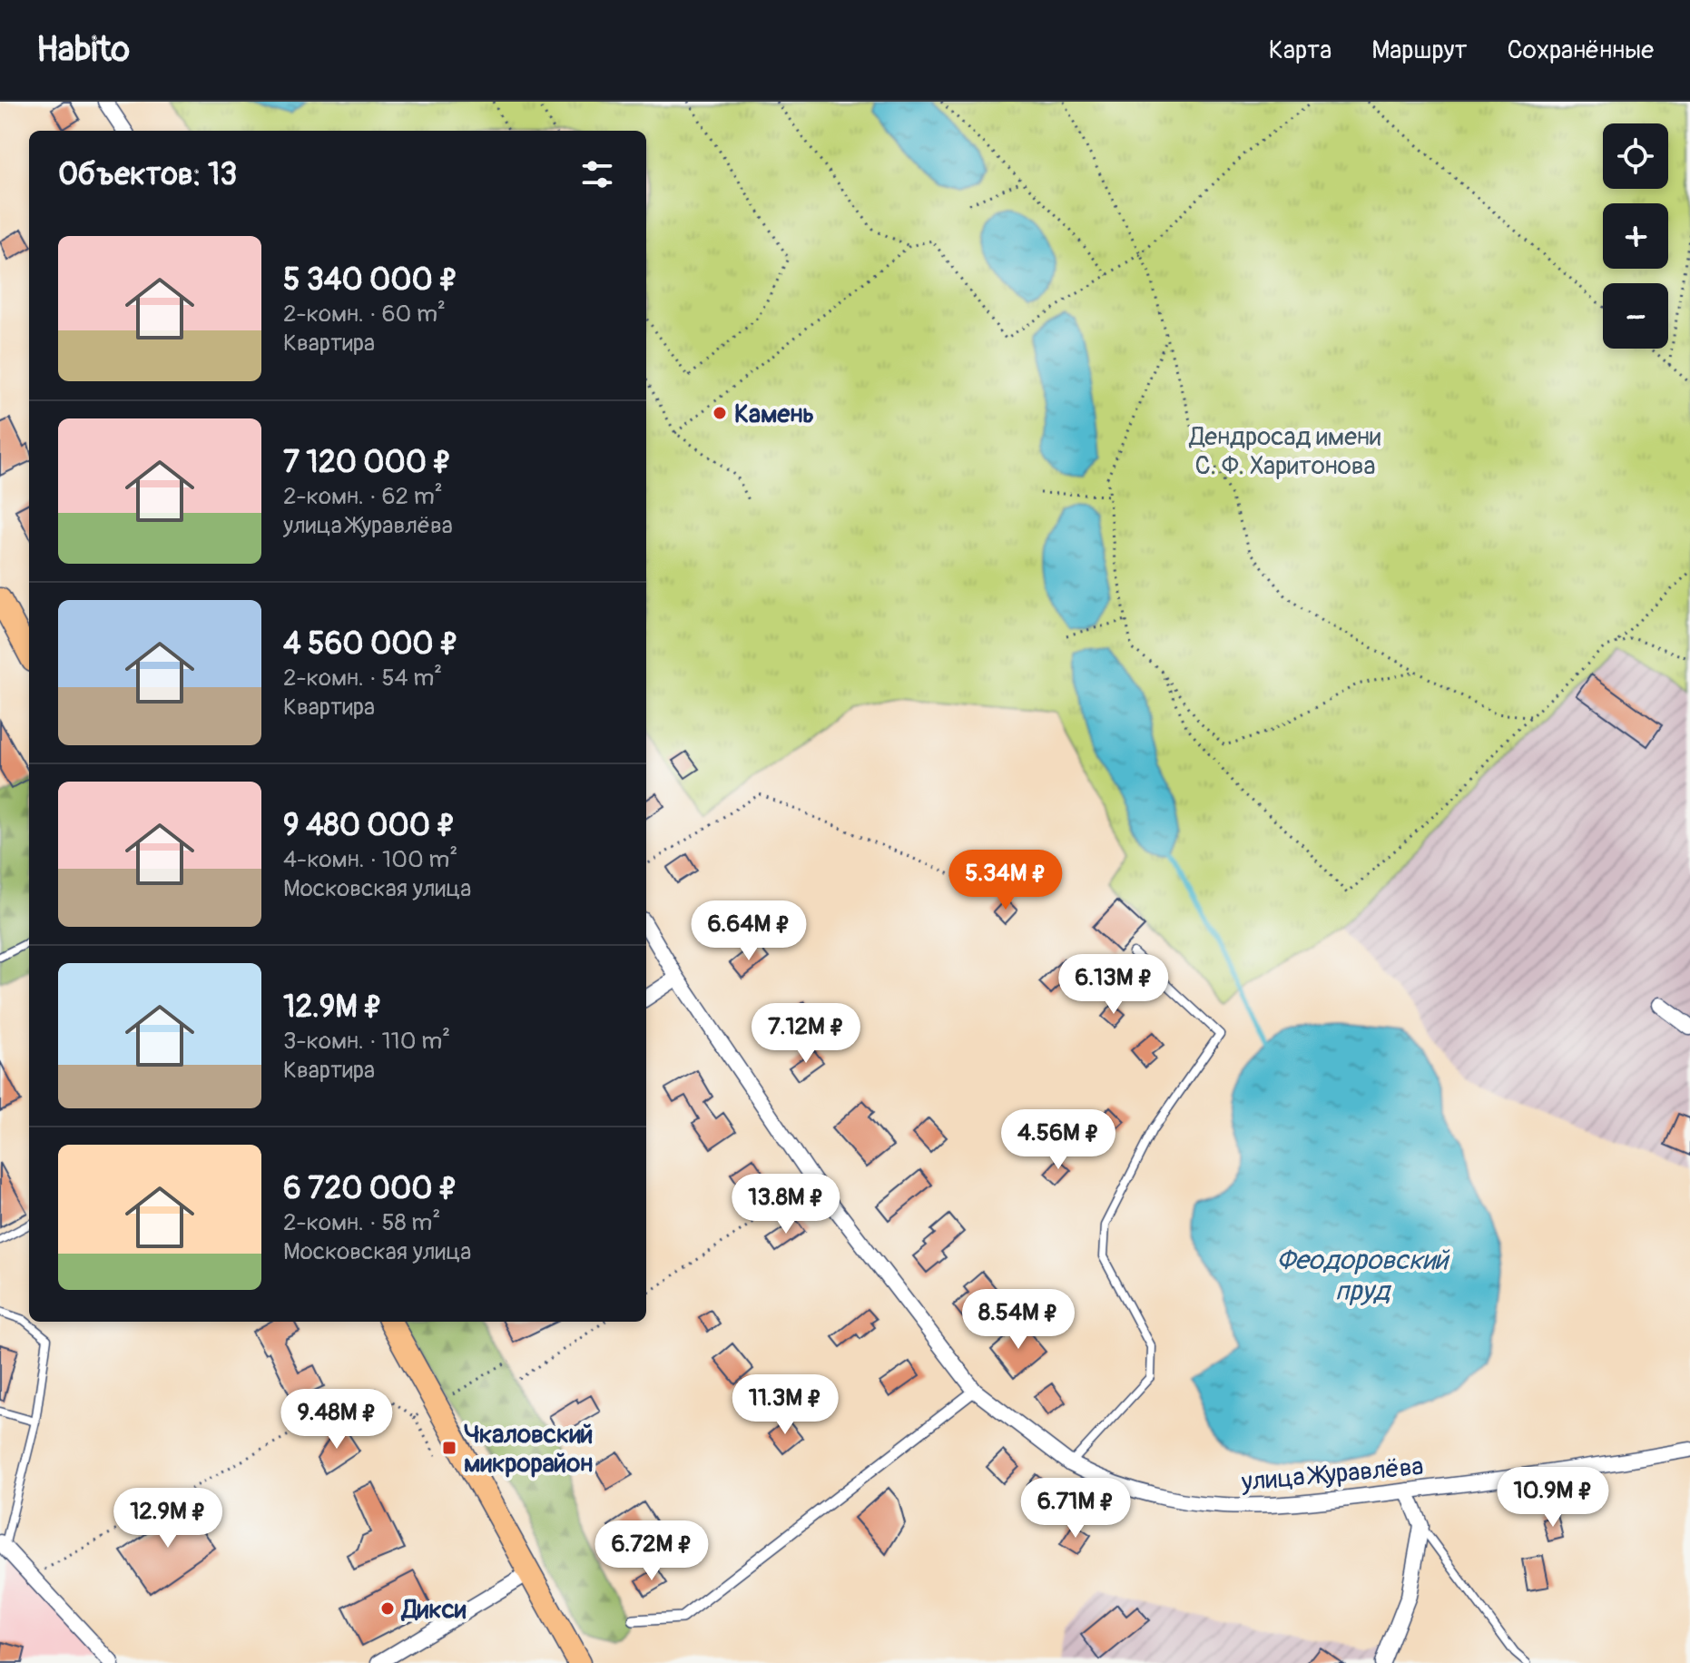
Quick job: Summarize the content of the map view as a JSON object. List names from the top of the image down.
{
  "streets": {
    "street": ["улица Журавлёва"]
  },
  "water": ["Феодоровский пруд"],
  "parks": ["Дендросад имени С. Ф. Харитонова"],
  "places": {
    "other": ["Камень", "Дикси"],
    "transit": ["Чкаловский микрорайон"]
  },
  "page": {
    "header": "Habito",
    "nav": ["Карта", "Маршрут", "Сохранённые"],
    "map_buttons": ["+", "−"],
    "heading": "Объектов: 13",
    "list": [
      {
        "name": "5 340 000 ₽",
        "note": "2-комн. · 60 m² · Квартира"
      },
      {
        "name": "7 120 000 ₽",
        "note": "2-комн. · 62 m² · улица Журавлёва"
      },
      {
        "name": "4 560 000 ₽",
        "note": "2-комн. · 54 m² · Квартира"
      },
      {
        "name": "9 480 000 ₽",
        "note": "4-комн. · 100 m² · Московская улица"
      },
      {
        "name": "12.9M ₽",
        "note": "3-комн. · 110 m² · Квартира"
      },
      {
        "name": "6 720 000 ₽",
        "note": "2-комн. · 58 m² · Московская улица"
      }
    ],
    "price": [
      "5.34M ₽",
      "6.64M ₽",
      "6.13M ₽",
      "7.12M ₽",
      "4.56M ₽",
      "13.8M ₽",
      "8.54M ₽",
      "11.3M ₽",
      "9.48M ₽",
      "10.9M ₽",
      "6.71M ₽",
      "12.9M ₽",
      "6.72M ₽"
    ]
  }
}
